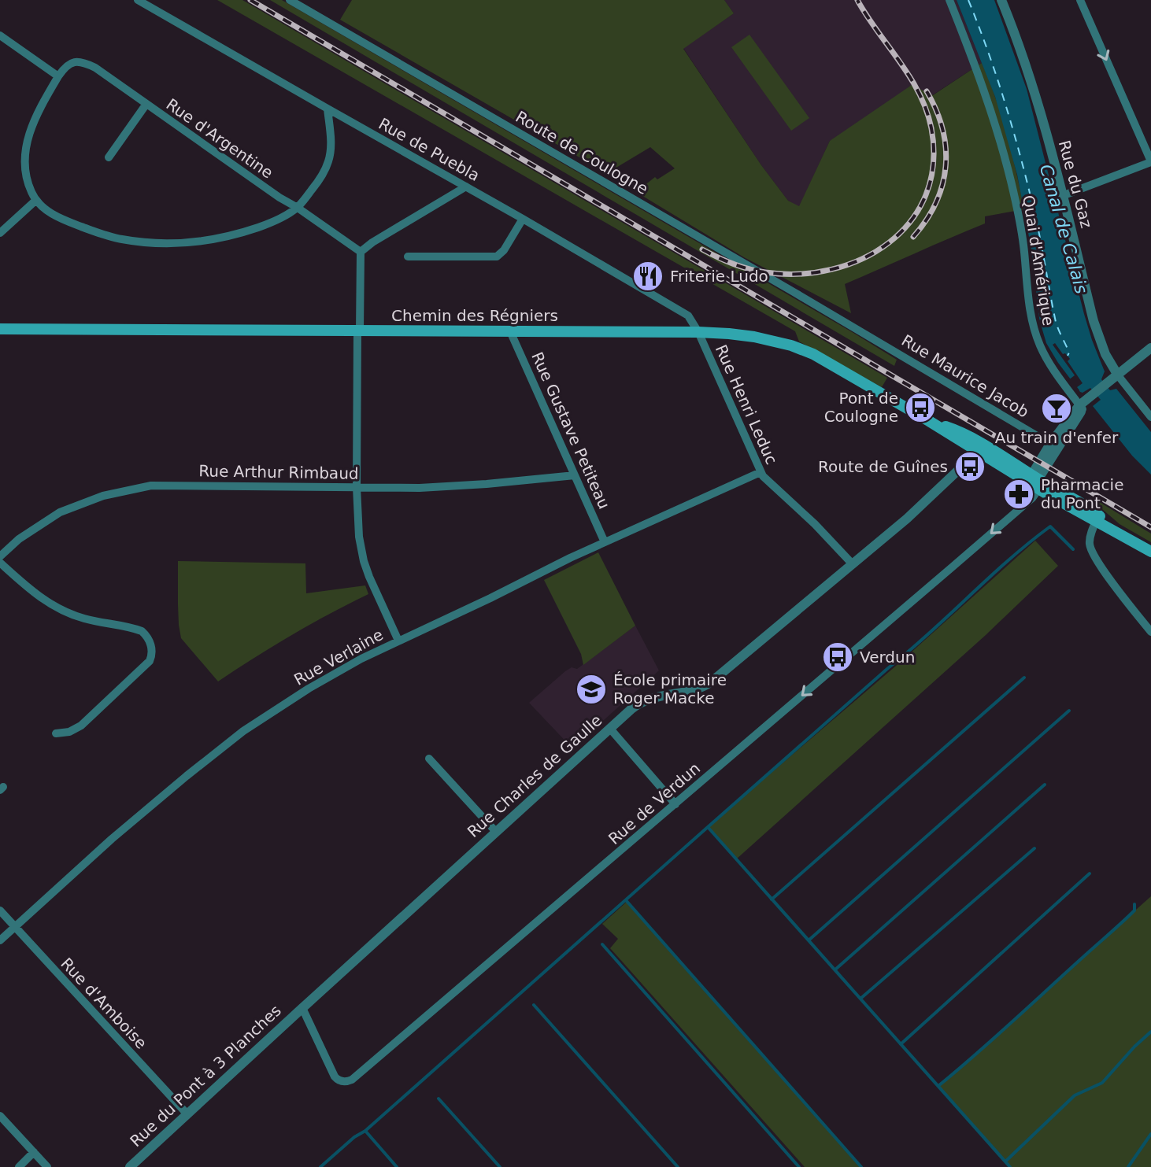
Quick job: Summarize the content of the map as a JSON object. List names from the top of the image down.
{
  "streets": {
    "main road": ["Chemin des Régniers"],
    "street": [
      "Rue d'Argentine",
      "Rue de Puebla",
      "Route de Coulogne",
      "Rue du Gaz",
      "Quai d'Amérique",
      "Rue Maurice Jacob",
      "Rue Henri Leduc",
      "Rue Gustave Petiteau",
      "Rue Arthur Rimbaud",
      "Rue Verlaine",
      "Rue Charles de Gaulle",
      "Rue de Verdun",
      "Rue d'Amboise",
      "Rue du Pont à 3 Planches"
    ]
  },
  "crossings": [
    ["Rue de Puebla", "Chemin des Régniers"],
    ["Rue de Puebla", "Rue Henri Leduc"],
    ["Route de Coulogne", "Rue Maurice Jacob"],
    ["Chemin des Régniers", "Rue Henri Leduc"],
    ["Chemin des Régniers", "Rue Gustave Petiteau"],
    ["Chemin des Régniers", "Rue Charles de Gaulle"],
    ["Chemin des Régniers", "Rue de Verdun"],
    ["Rue Henri Leduc", "Rue Verlaine"],
    ["Rue Henri Leduc", "Rue Charles de Gaulle"],
    ["Rue Gustave Petiteau", "Rue Arthur Rimbaud"],
    ["Rue Gustave Petiteau", "Rue Verlaine"],
    ["Rue Verlaine", "Rue d'Amboise"],
    ["Rue Charles de Gaulle", "Rue de Verdun"],
    ["Rue Charles de Gaulle", "Rue du Pont à 3 Planches"],
    ["Rue de Verdun", "Rue du Pont à 3 Planches"],
    ["Rue d'Amboise", "Rue du Pont à 3 Planches"]
  ],
  "one_way": ["Rue de Verdun"],
  "water": ["Canal de Calais"],
  "places": {
    "restaurant": ["Friterie Ludo"],
    "bus stop": ["Pont de Coulogne", "Route de Guînes", "Verdun"],
    "bar": ["Au train d'enfer"],
    "pharmacy": ["Pharmacie du Pont"],
    "school or university": ["École primaire Roger Macke"]
  }
}
